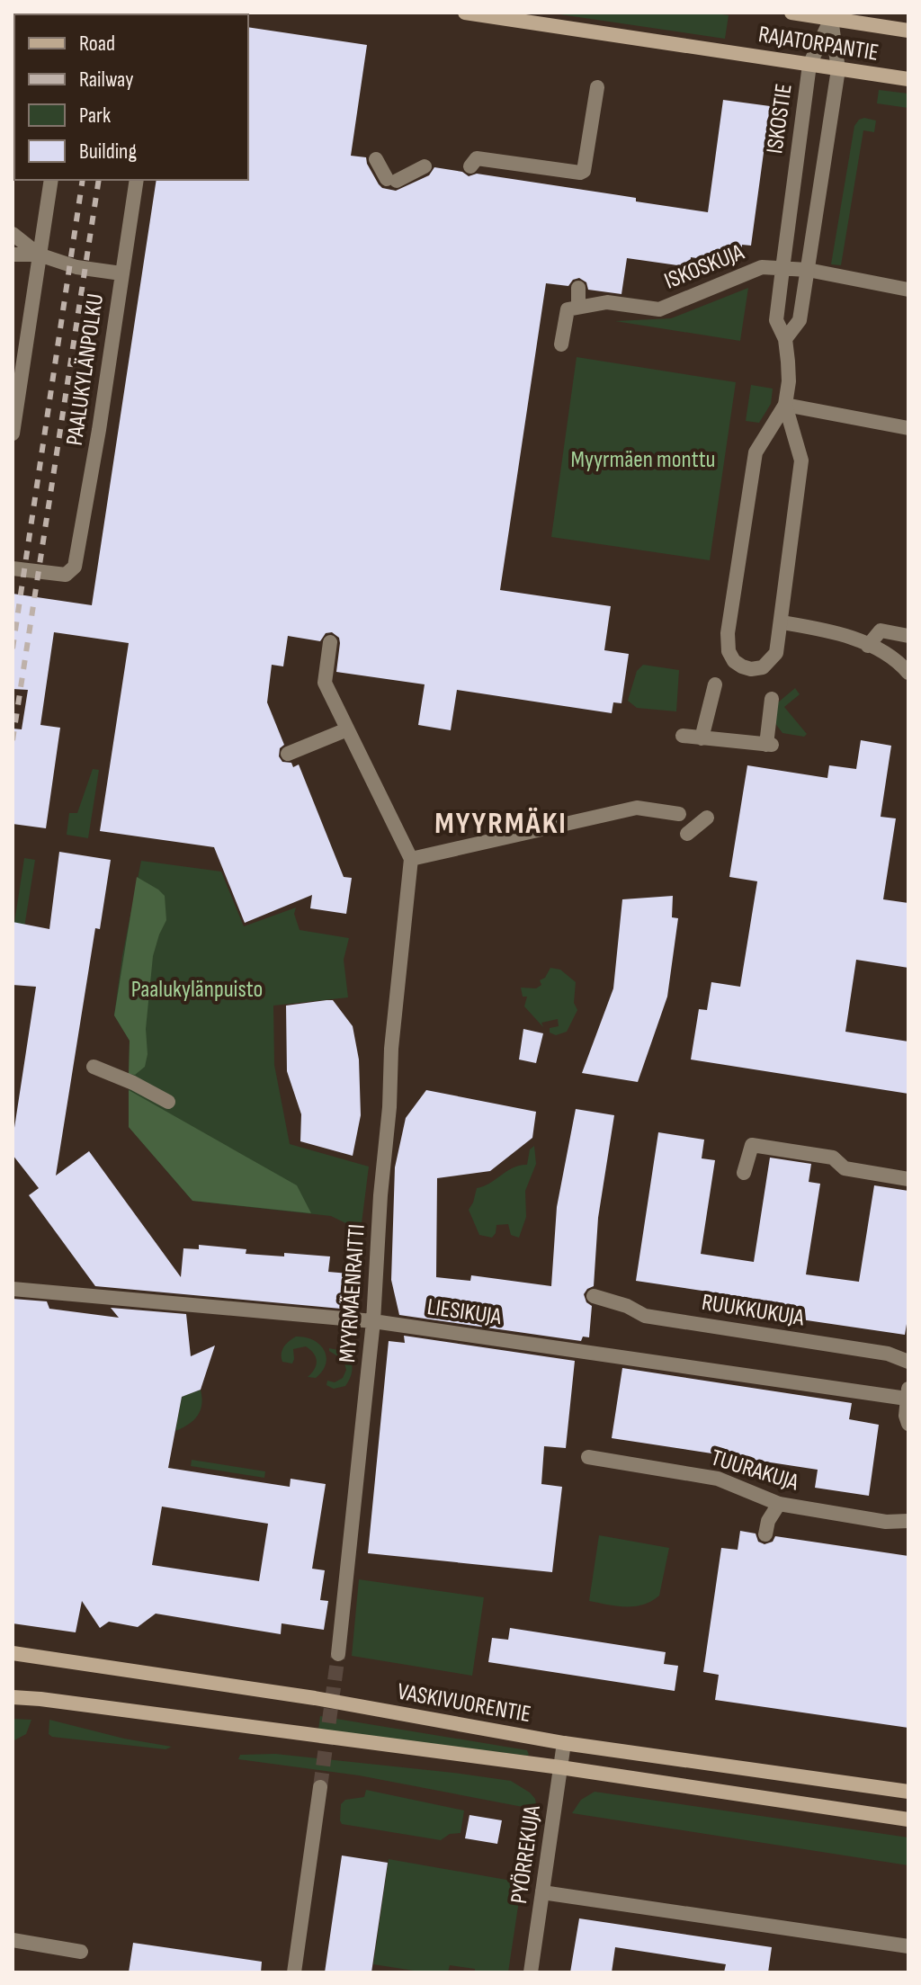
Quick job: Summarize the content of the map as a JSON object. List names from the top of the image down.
{
  "streets": {
    "main road": ["RAJATORPANTIE", "VASKIVUORENTIE"],
    "street": [
      "ISKOSTIE",
      "ISKOSKUJA",
      "PAALUKYLÄNPOLKU",
      "MYYRMÄENRAITTI",
      "RUUKKUKUJA",
      "LIESIKUJA",
      "TUURAKUJA",
      "PYÖRREKUJA"
    ]
  },
  "crossings": [
    ["RAJATORPANTIE", "ISKOSTIE"],
    ["ISKOSTIE", "ISKOSKUJA"],
    ["MYYRMÄENRAITTI", "LIESIKUJA"],
    ["VASKIVUORENTIE", "PYÖRREKUJA"]
  ],
  "districts": ["MYYRMÄKI"],
  "parks": ["Myyrmäen monttu", "Paalukylänpuisto"],
  "legend": [
    "Road",
    "Railway",
    "Park",
    "Building"
  ]
}
